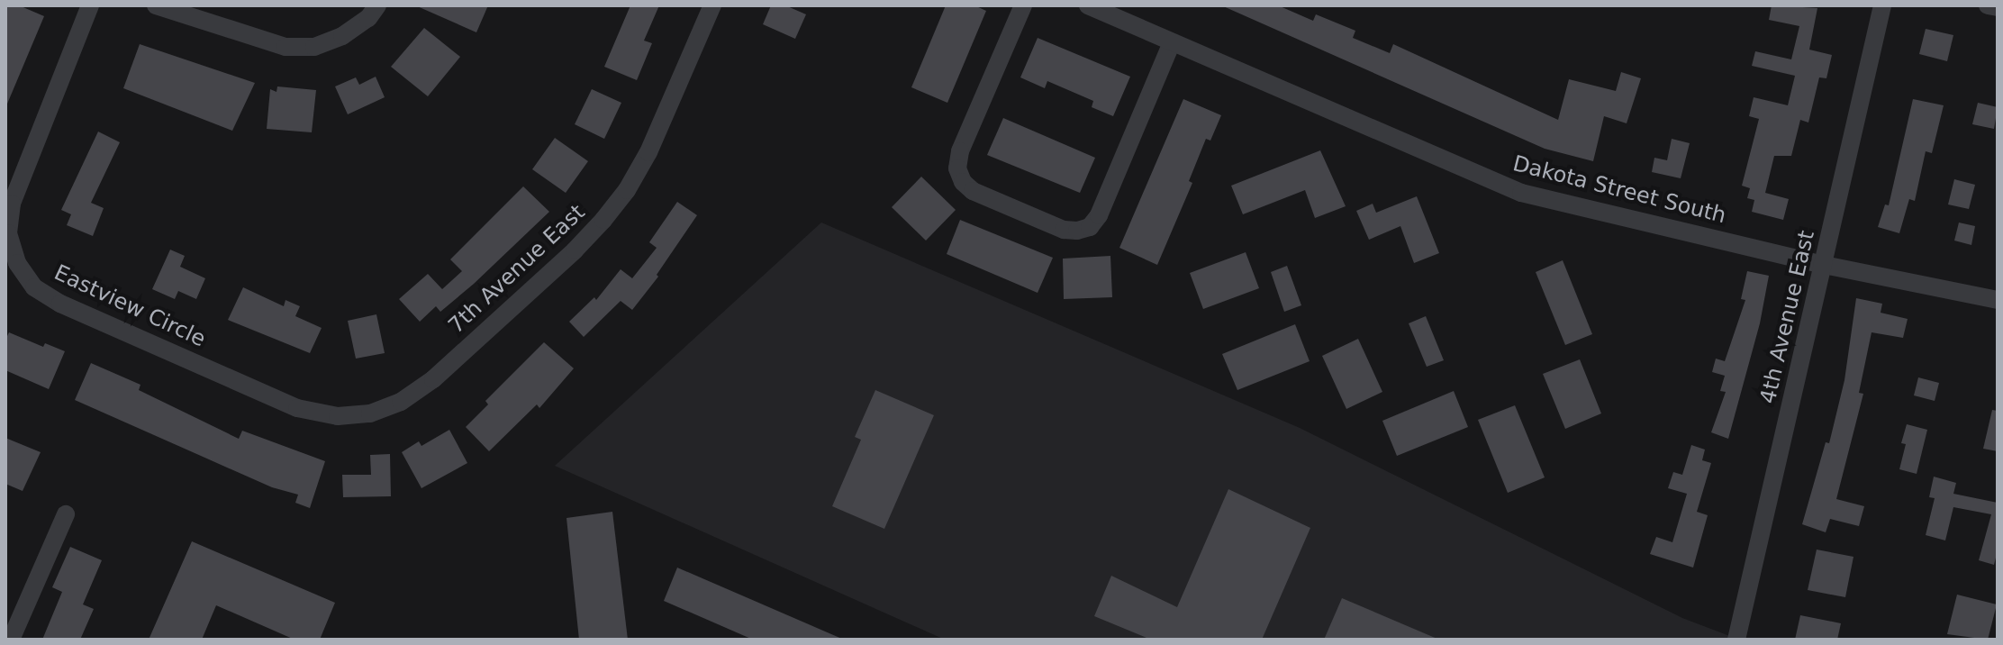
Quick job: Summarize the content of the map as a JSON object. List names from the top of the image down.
{
  "streets": {
    "street": [
      "Dakota Street South",
      "7th Avenue East",
      "Eastview Circle",
      "4th Avenue East"
    ]
  },
  "crossings": [
    ["Dakota Street South", "4th Avenue East"],
    ["7th Avenue East", "Eastview Circle"]
  ]
}
